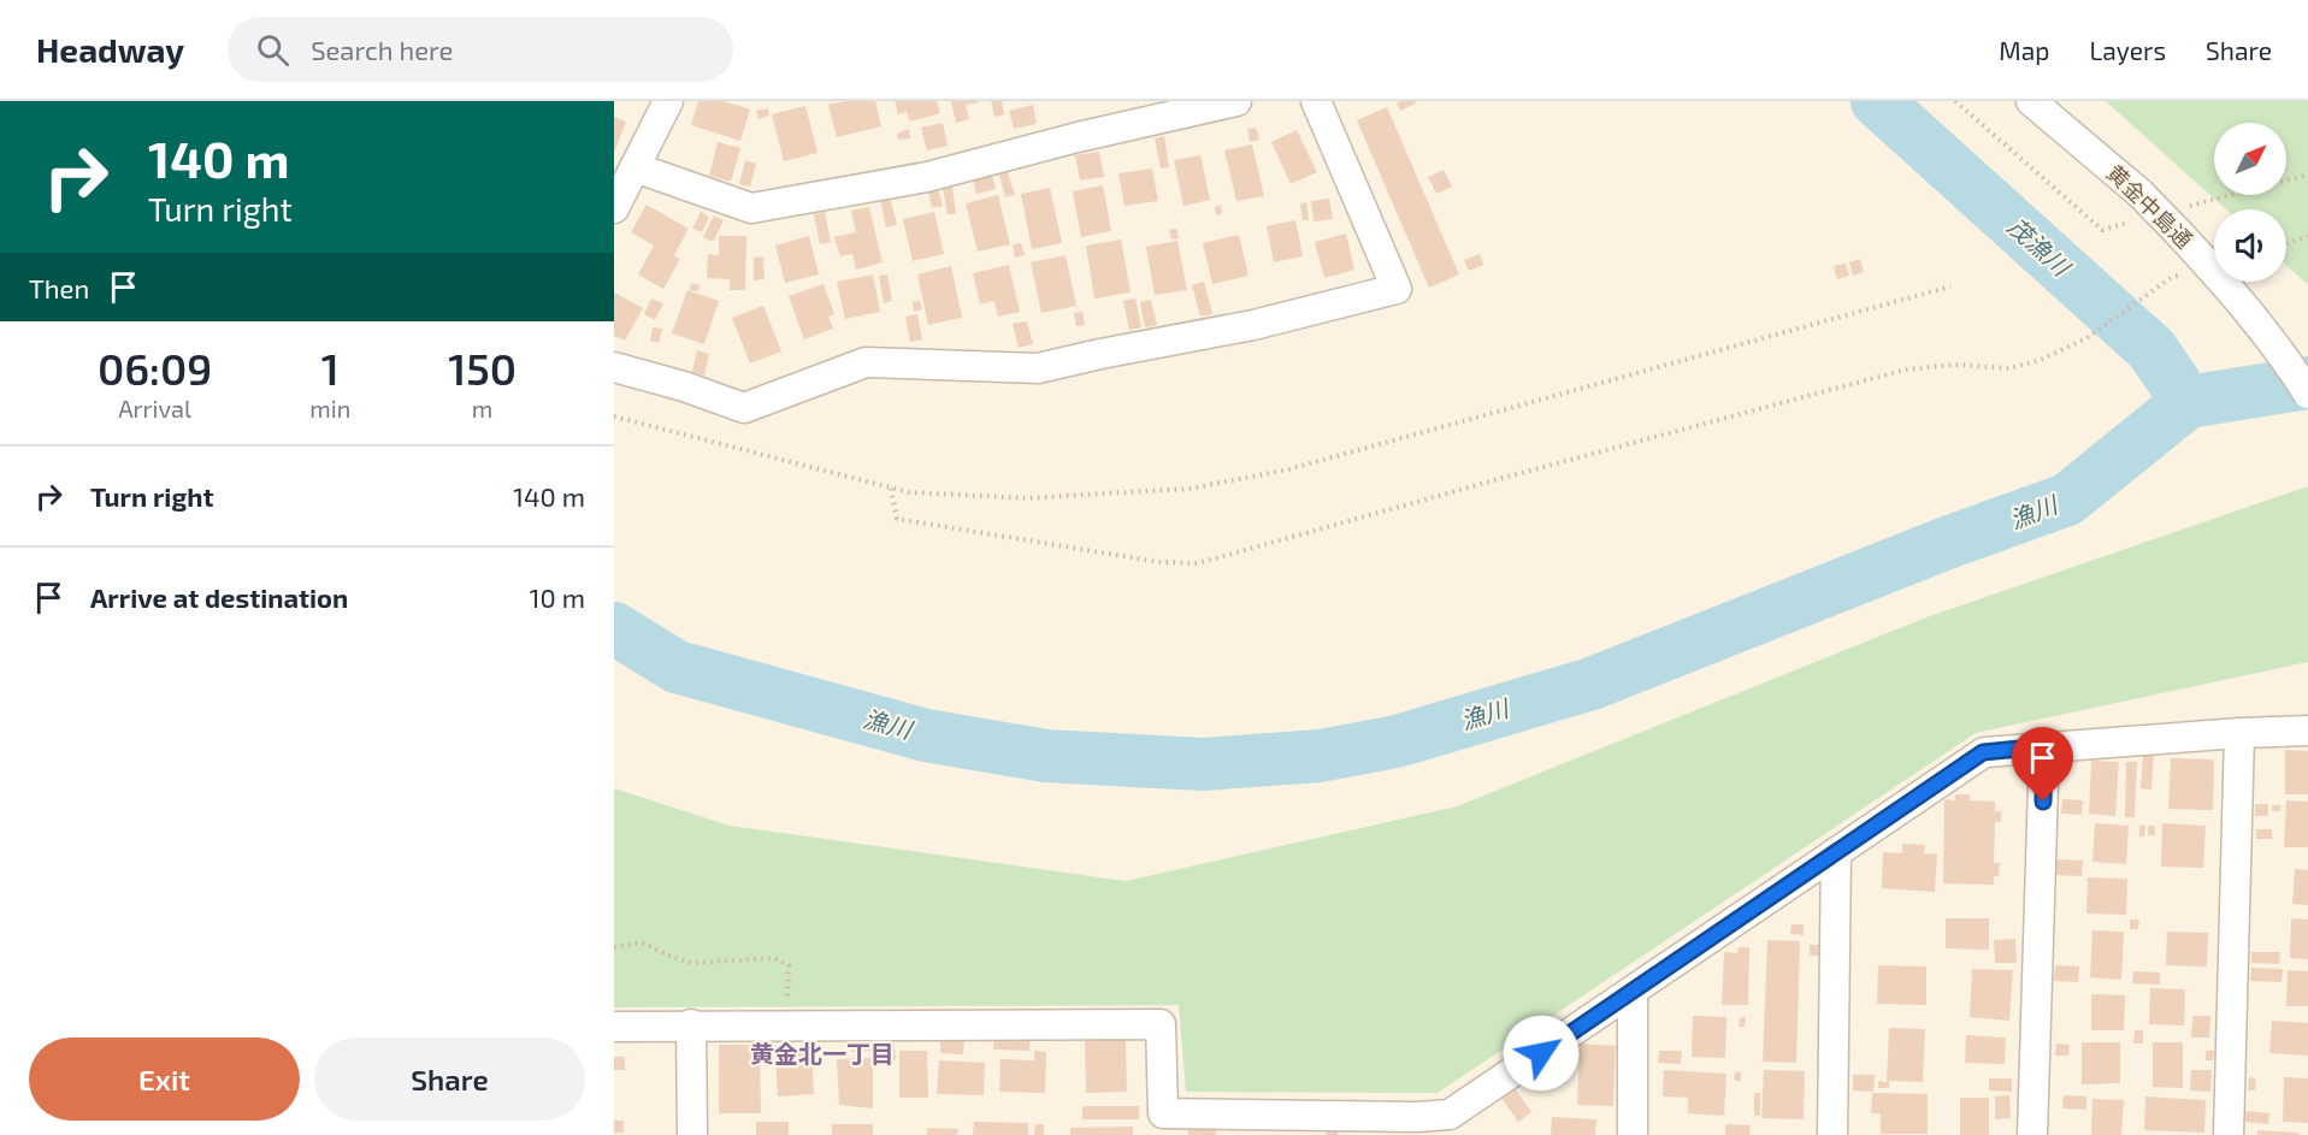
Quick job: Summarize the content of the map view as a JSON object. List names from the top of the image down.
{
  "streets": {
    "street": ["黄金中島通"]
  },
  "districts": ["黄金北一丁目"],
  "water": ["茂漁川", "漁川"],
  "north": "top right",
  "page": {
    "header": "Headway",
    "search": "Search here",
    "nav": ["Map", "Layers", "Share"],
    "turn": ["140 m", "Turn right"],
    "then": "Then",
    "eta": [
      "06:09",
      "Arrival",
      "1",
      "min",
      "150",
      "m"
    ],
    "list": [
      {
        "name": "Turn right",
        "value": "140 m"
      },
      {
        "name": "Arrive at destination",
        "value": "10 m"
      }
    ],
    "buttons": ["Exit", "Share"]
  }
}
